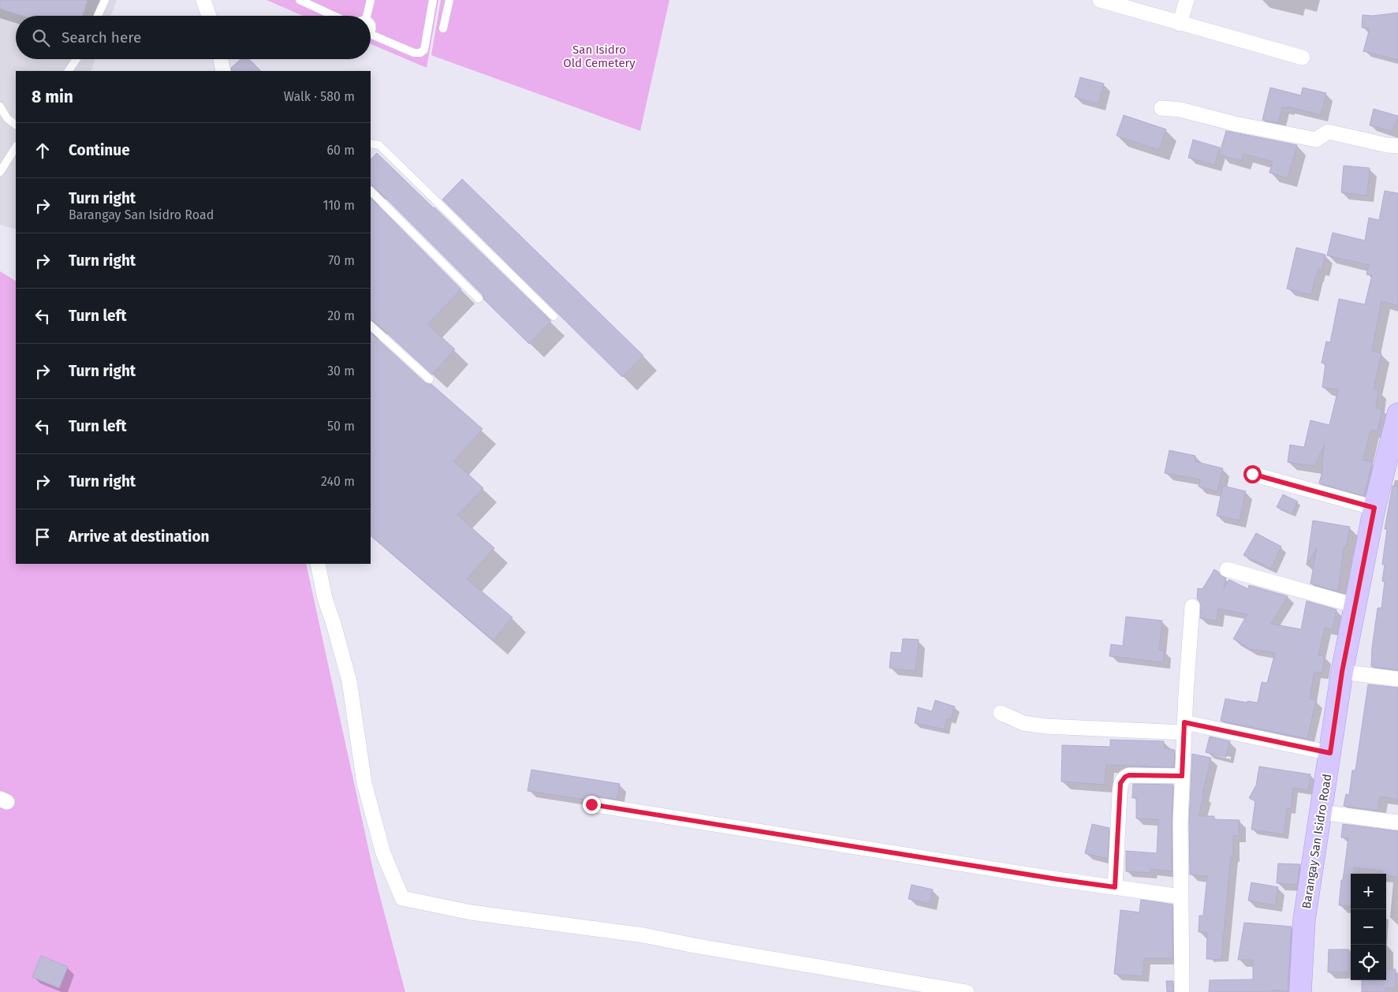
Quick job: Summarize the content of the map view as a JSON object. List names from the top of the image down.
{
  "streets": {
    "street": ["Barangay San Isidro Road"]
  },
  "parks": ["San Isidro Old Cemetery"],
  "page": {
    "search": "Search here",
    "heading": ["8 min", "Walk · 580 m"],
    "list": [
      ["Continue", "60 m"],
      ["Turn right", "Barangay San Isidro Road", "110 m"],
      ["Turn right", "70 m"],
      ["Turn left", "20 m"],
      ["Turn right", "30 m"],
      ["Turn left", "50 m"],
      ["Turn right", "240 m"],
      "Arrive at destination"
    ],
    "map_buttons": ["+", "−"]
  }
}
